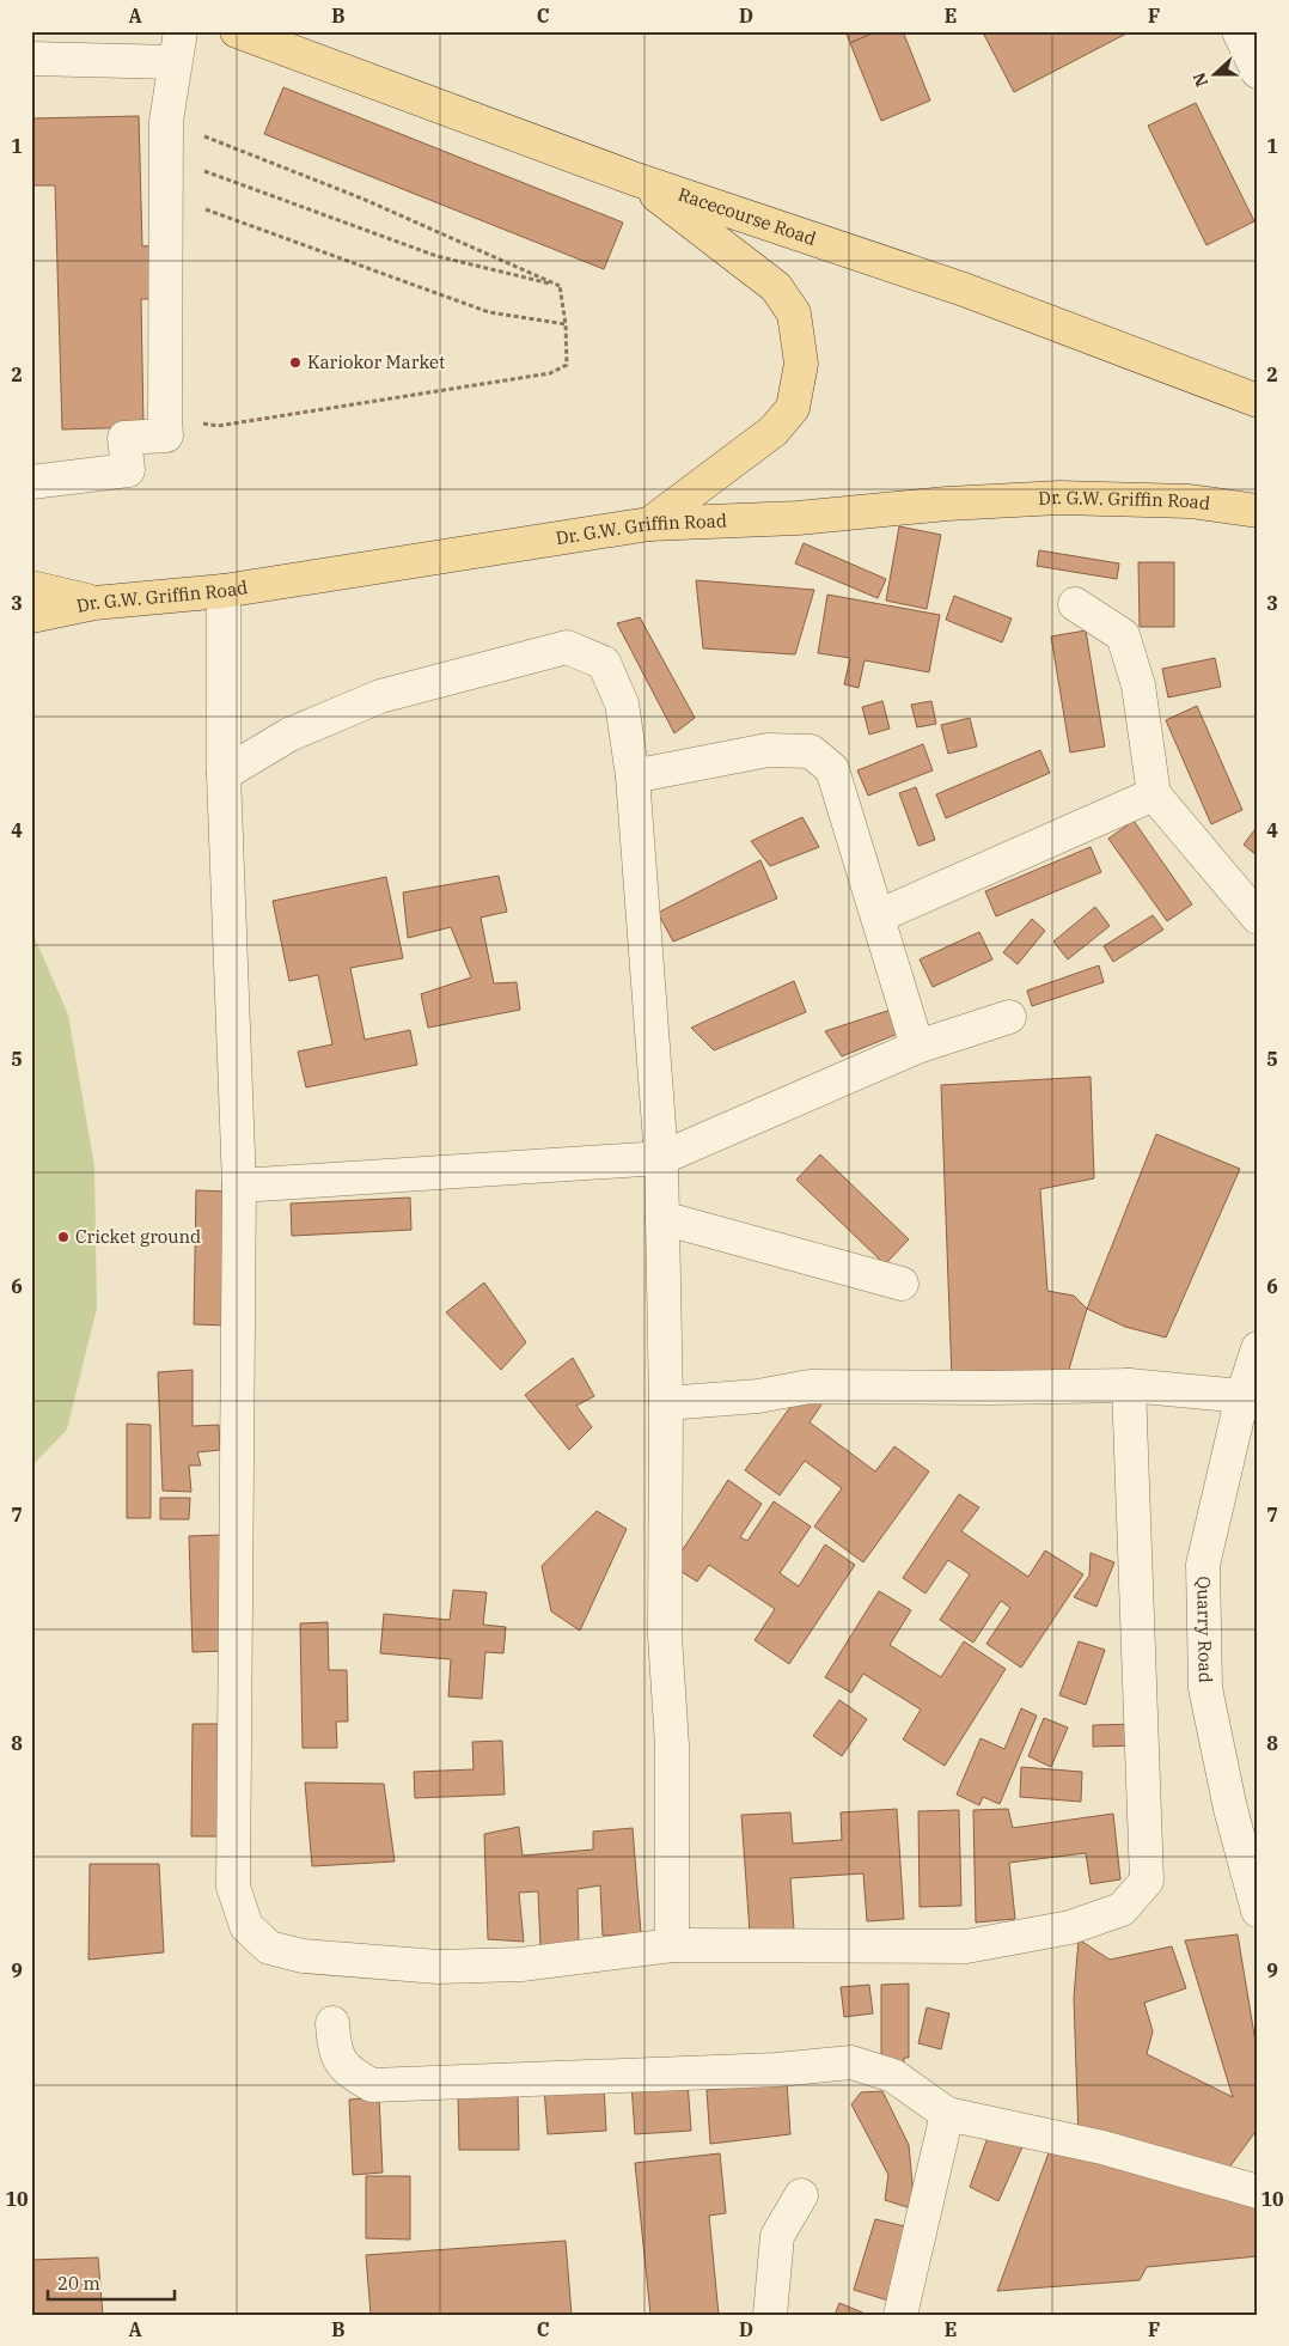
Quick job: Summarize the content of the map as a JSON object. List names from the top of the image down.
{
  "streets": {
    "main road": ["Racecourse Road", "Dr. G.W. Griffin Road"],
    "street": ["Quarry Road"]
  },
  "places": ["Kariokor Market", "Cricket ground"],
  "scale_bar": "20 m",
  "north": "left",
  "grid": {
    "columns": [
      "A",
      "B",
      "C",
      "D",
      "E",
      "F"
    ],
    "rows": [
      "1",
      "2",
      "3",
      "4",
      "5",
      "6",
      "7",
      "8",
      "9",
      "10"
    ]
  }
}
